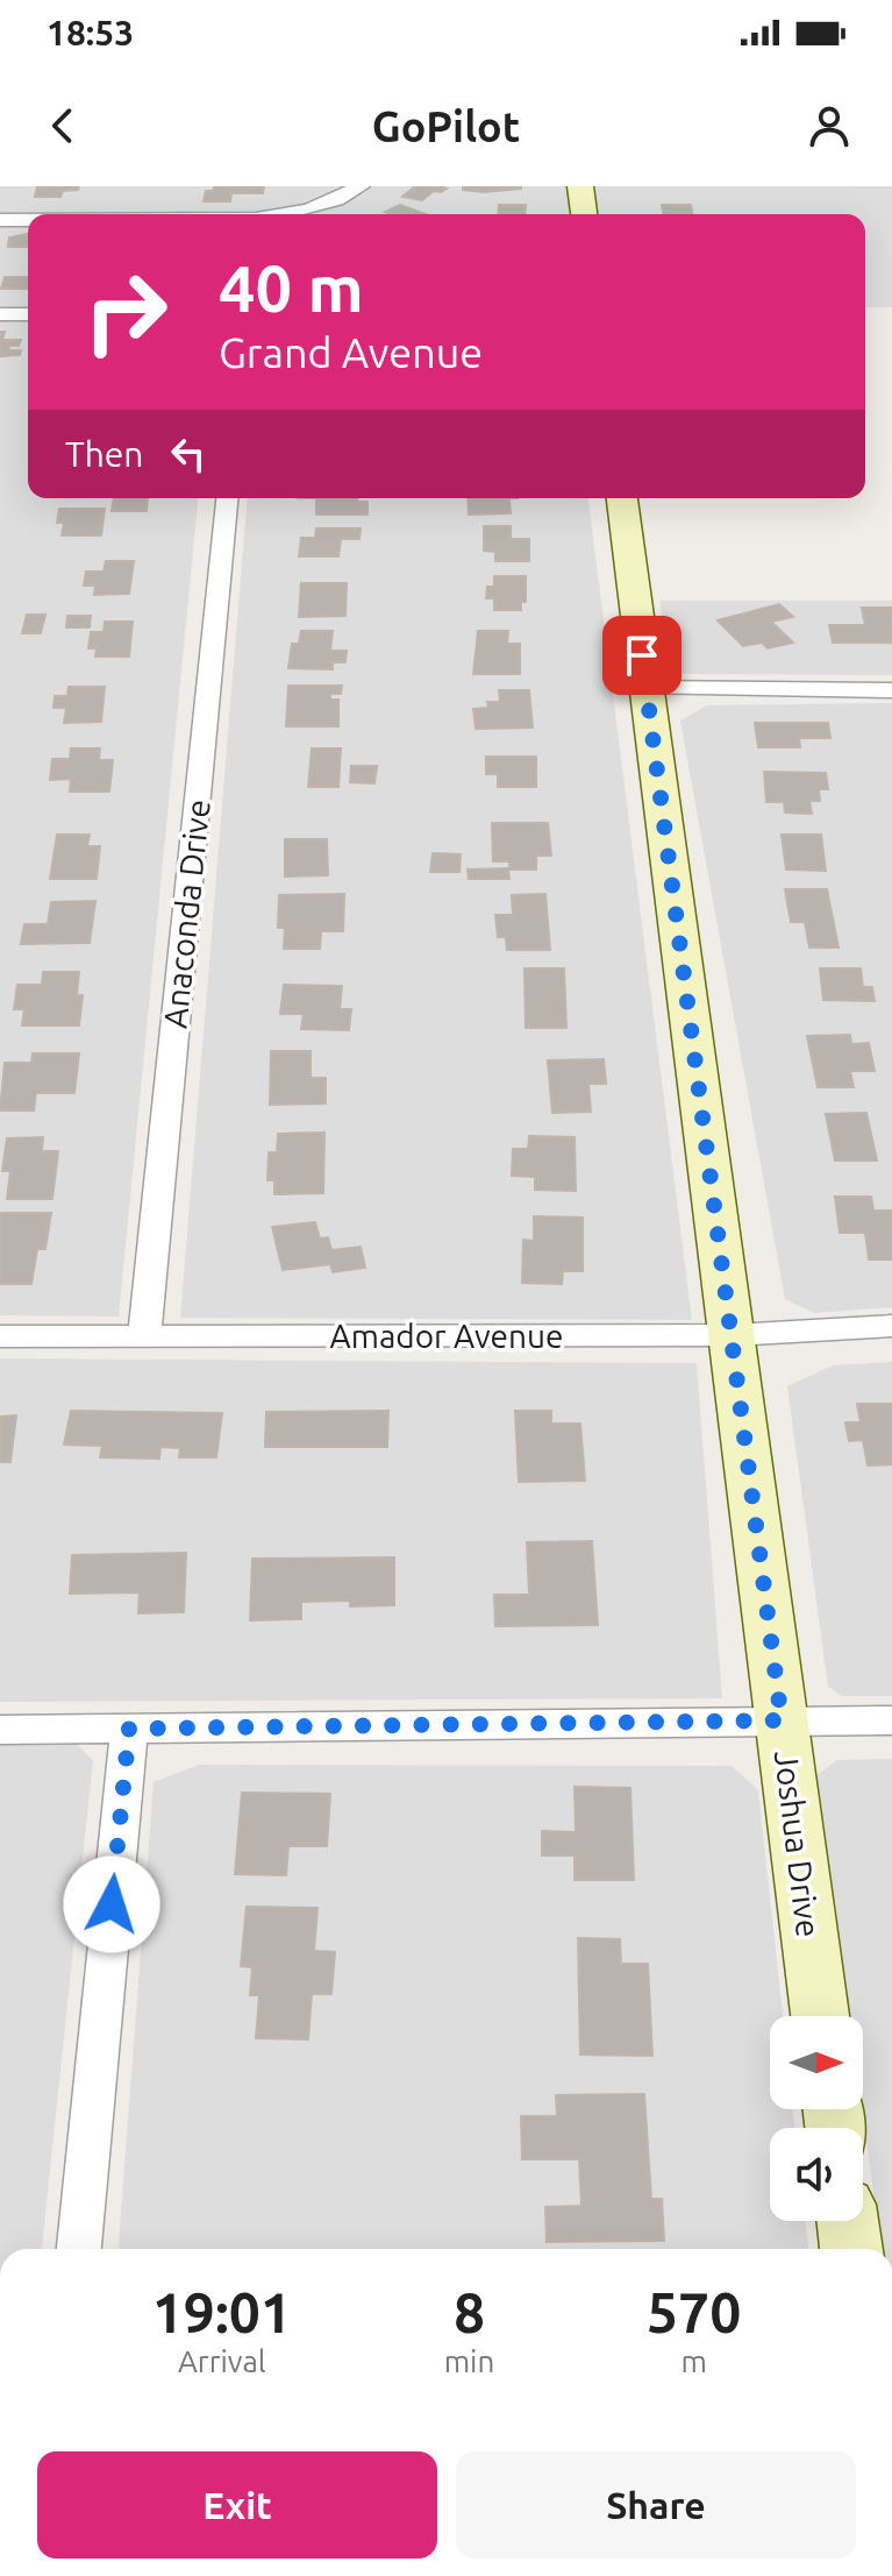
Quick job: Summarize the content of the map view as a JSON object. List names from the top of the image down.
{
  "streets": {
    "street": ["Anaconda Drive", "Amador Avenue", "Joshua Drive"]
  },
  "crossings": [
    ["Anaconda Drive", "Amador Avenue"],
    ["Amador Avenue", "Joshua Drive"]
  ],
  "north": "right",
  "page": {
    "status": "18:53",
    "header": "GoPilot",
    "turn": ["40 m", "Grand Avenue"],
    "then": "Then",
    "eta": [
      "19:01",
      "Arrival",
      "8",
      "min",
      "570",
      "m"
    ],
    "buttons": ["Exit", "Share"]
  }
}
